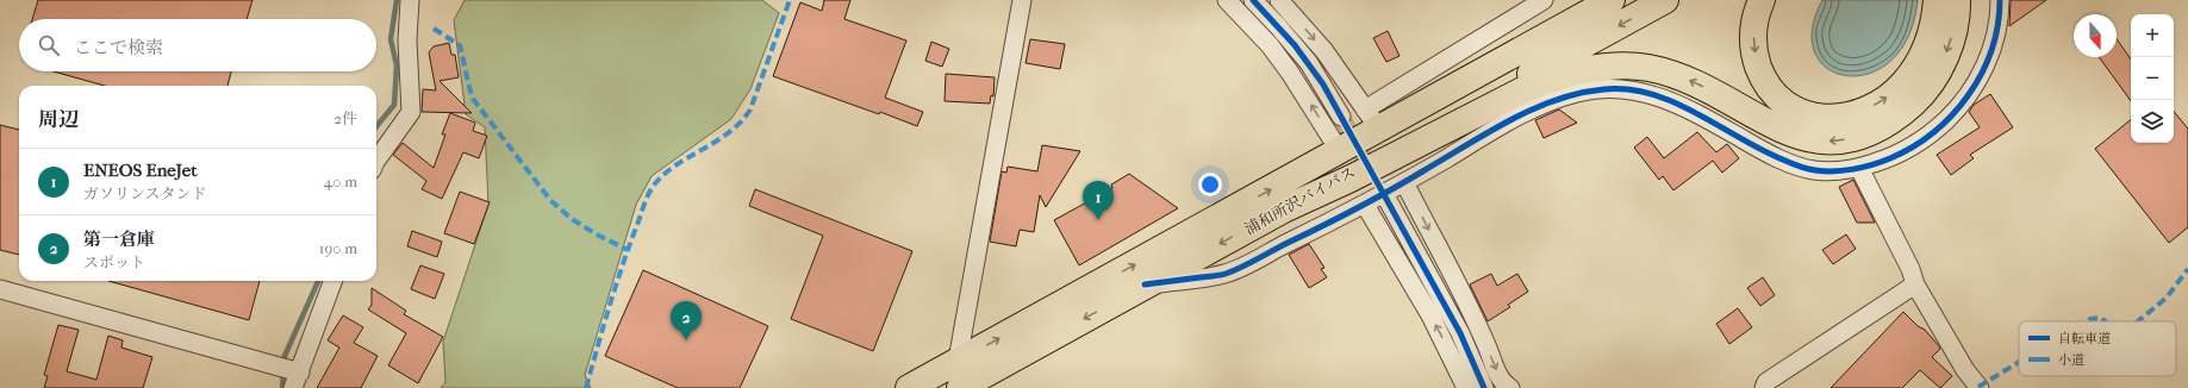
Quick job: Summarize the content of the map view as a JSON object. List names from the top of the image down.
{
  "streets": {
    "highway": ["浦和所沢バイパス"]
  },
  "legend": ["自転車道", "小道"],
  "north": "bottom",
  "page": {
    "map_buttons": ["+", "−"],
    "search": "ここで検索",
    "heading": ["周辺", "2件"],
    "list": [
      {
        "mark": "1",
        "name": "ENEOS EneJet",
        "note": "ガソリンスタンド",
        "value": "40 m"
      },
      {
        "mark": "2",
        "name": "第一倉庫",
        "note": "スポット",
        "value": "190 m"
      }
    ],
    "pins": ["1", "2"]
  }
}
